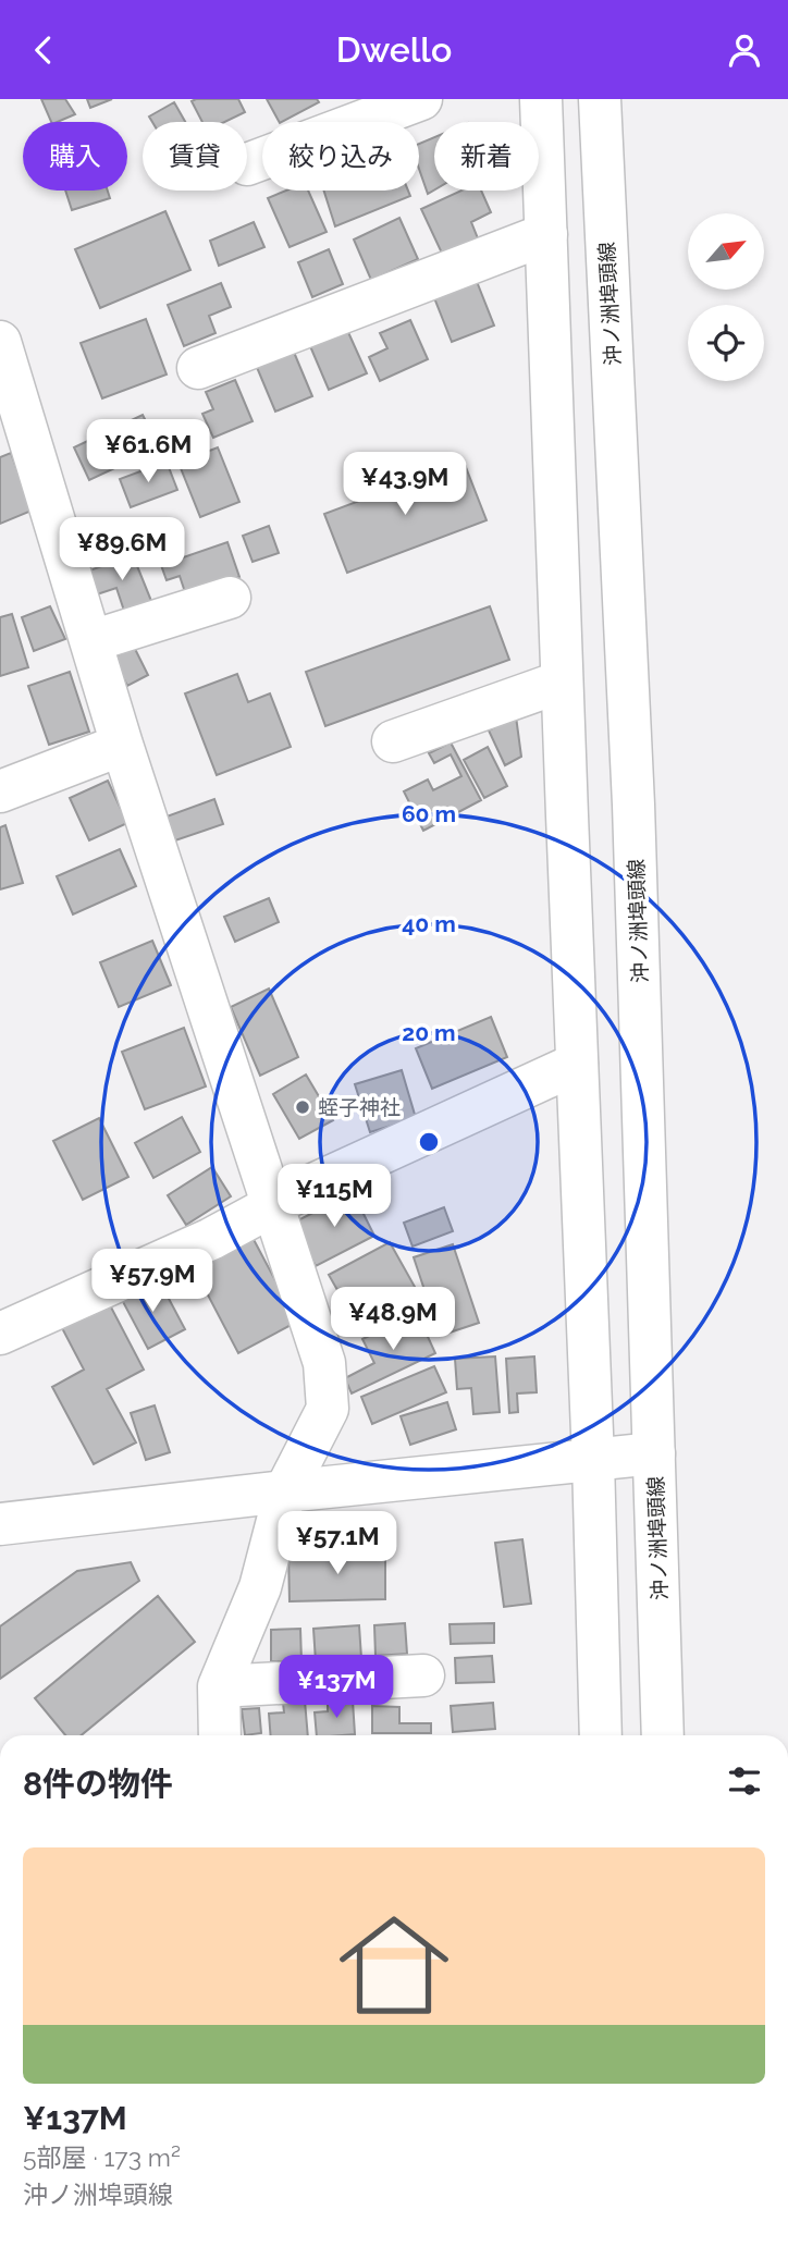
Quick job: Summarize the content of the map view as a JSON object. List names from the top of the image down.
{
  "streets": {
    "street": ["沖ノ洲埠頭線"]
  },
  "places": ["蛭子神社"],
  "north": "top right",
  "page": {
    "header": "Dwello",
    "chip": [
      "購入",
      "賃貸",
      "絞り込み",
      "新着"
    ],
    "price": [
      "¥61.6M",
      "¥43.9M",
      "¥89.6M",
      "¥115M",
      "¥57.9M",
      "¥48.9M",
      "¥57.1M",
      "¥137M"
    ],
    "heading": "8件の物件",
    "list": [
      {
        "name": "¥137M",
        "note": "5部屋 · 173 m² · 沖ノ洲埠頭線"
      }
    ]
  },
  "rings": ["60 m", "40 m", "20 m"]
}
